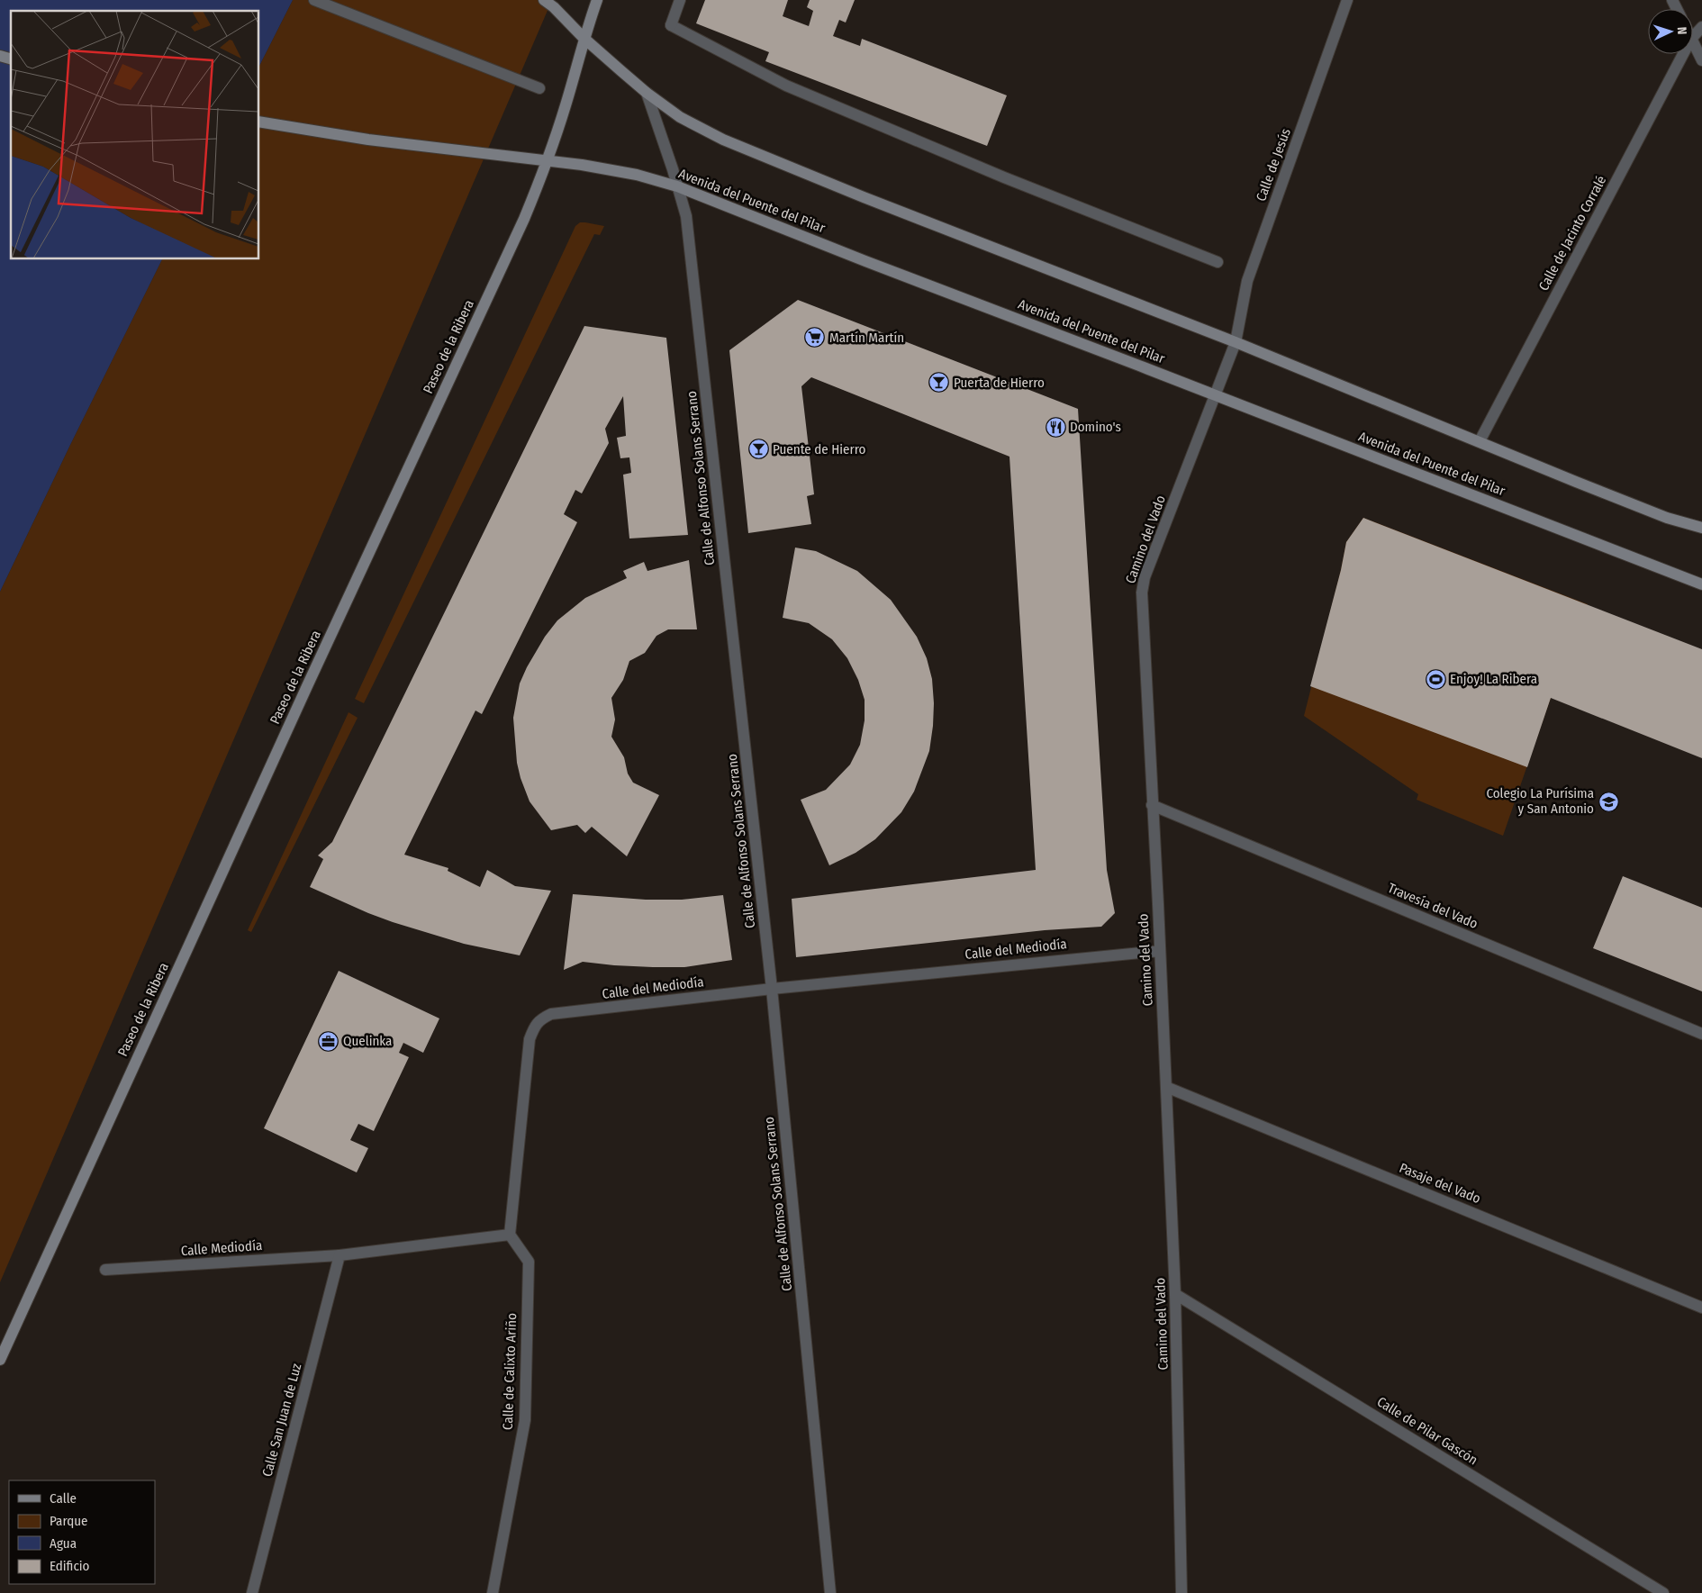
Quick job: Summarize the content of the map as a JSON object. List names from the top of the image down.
{
  "streets": {
    "main road": ["Avenida del Puente del Pilar", "Paseo de la Ribera"],
    "street": [
      "Calle de Jesús",
      "Calle de Jacinto Corralé",
      "Calle de Alfonso Solans Serrano",
      "Camino del Vado",
      "Travesía del Vado",
      "Calle del Mediodía",
      "Pasaje del Vado",
      "Calle Mediodía",
      "Calle de Calixto Ariño",
      "Calle San Juan de Luz",
      "Calle de Pilar Gascón"
    ]
  },
  "crossings": [
    ["Calle de Jesús", "Camino del Vado"],
    ["Avenida del Puente del Pilar", "Paseo de la Ribera"],
    ["Avenida del Puente del Pilar", "Calle de Alfonso Solans Serrano"],
    ["Avenida del Puente del Pilar", "Camino del Vado"],
    ["Calle de Alfonso Solans Serrano", "Calle del Mediodía"],
    ["Camino del Vado", "Travesía del Vado"],
    ["Camino del Vado", "Calle del Mediodía"],
    ["Camino del Vado", "Pasaje del Vado"],
    ["Camino del Vado", "Calle de Pilar Gascón"],
    ["Calle del Mediodía", "Calle de Calixto Ariño"],
    ["Calle Mediodía", "Calle San Juan de Luz"]
  ],
  "places": {
    "supermarket": ["Martín Martín"],
    "bar": ["Puerta de Hierro", "Puente de Hierro"],
    "restaurant": ["Domino's"],
    "sports": ["Enjoy! La Ribera"],
    "school or university": ["Colegio La Purísima y San Antonio"],
    "office": ["Quelinka"]
  },
  "legend": [
    "Calle",
    "Parque",
    "Agua",
    "Edificio"
  ],
  "north": "right"
}
